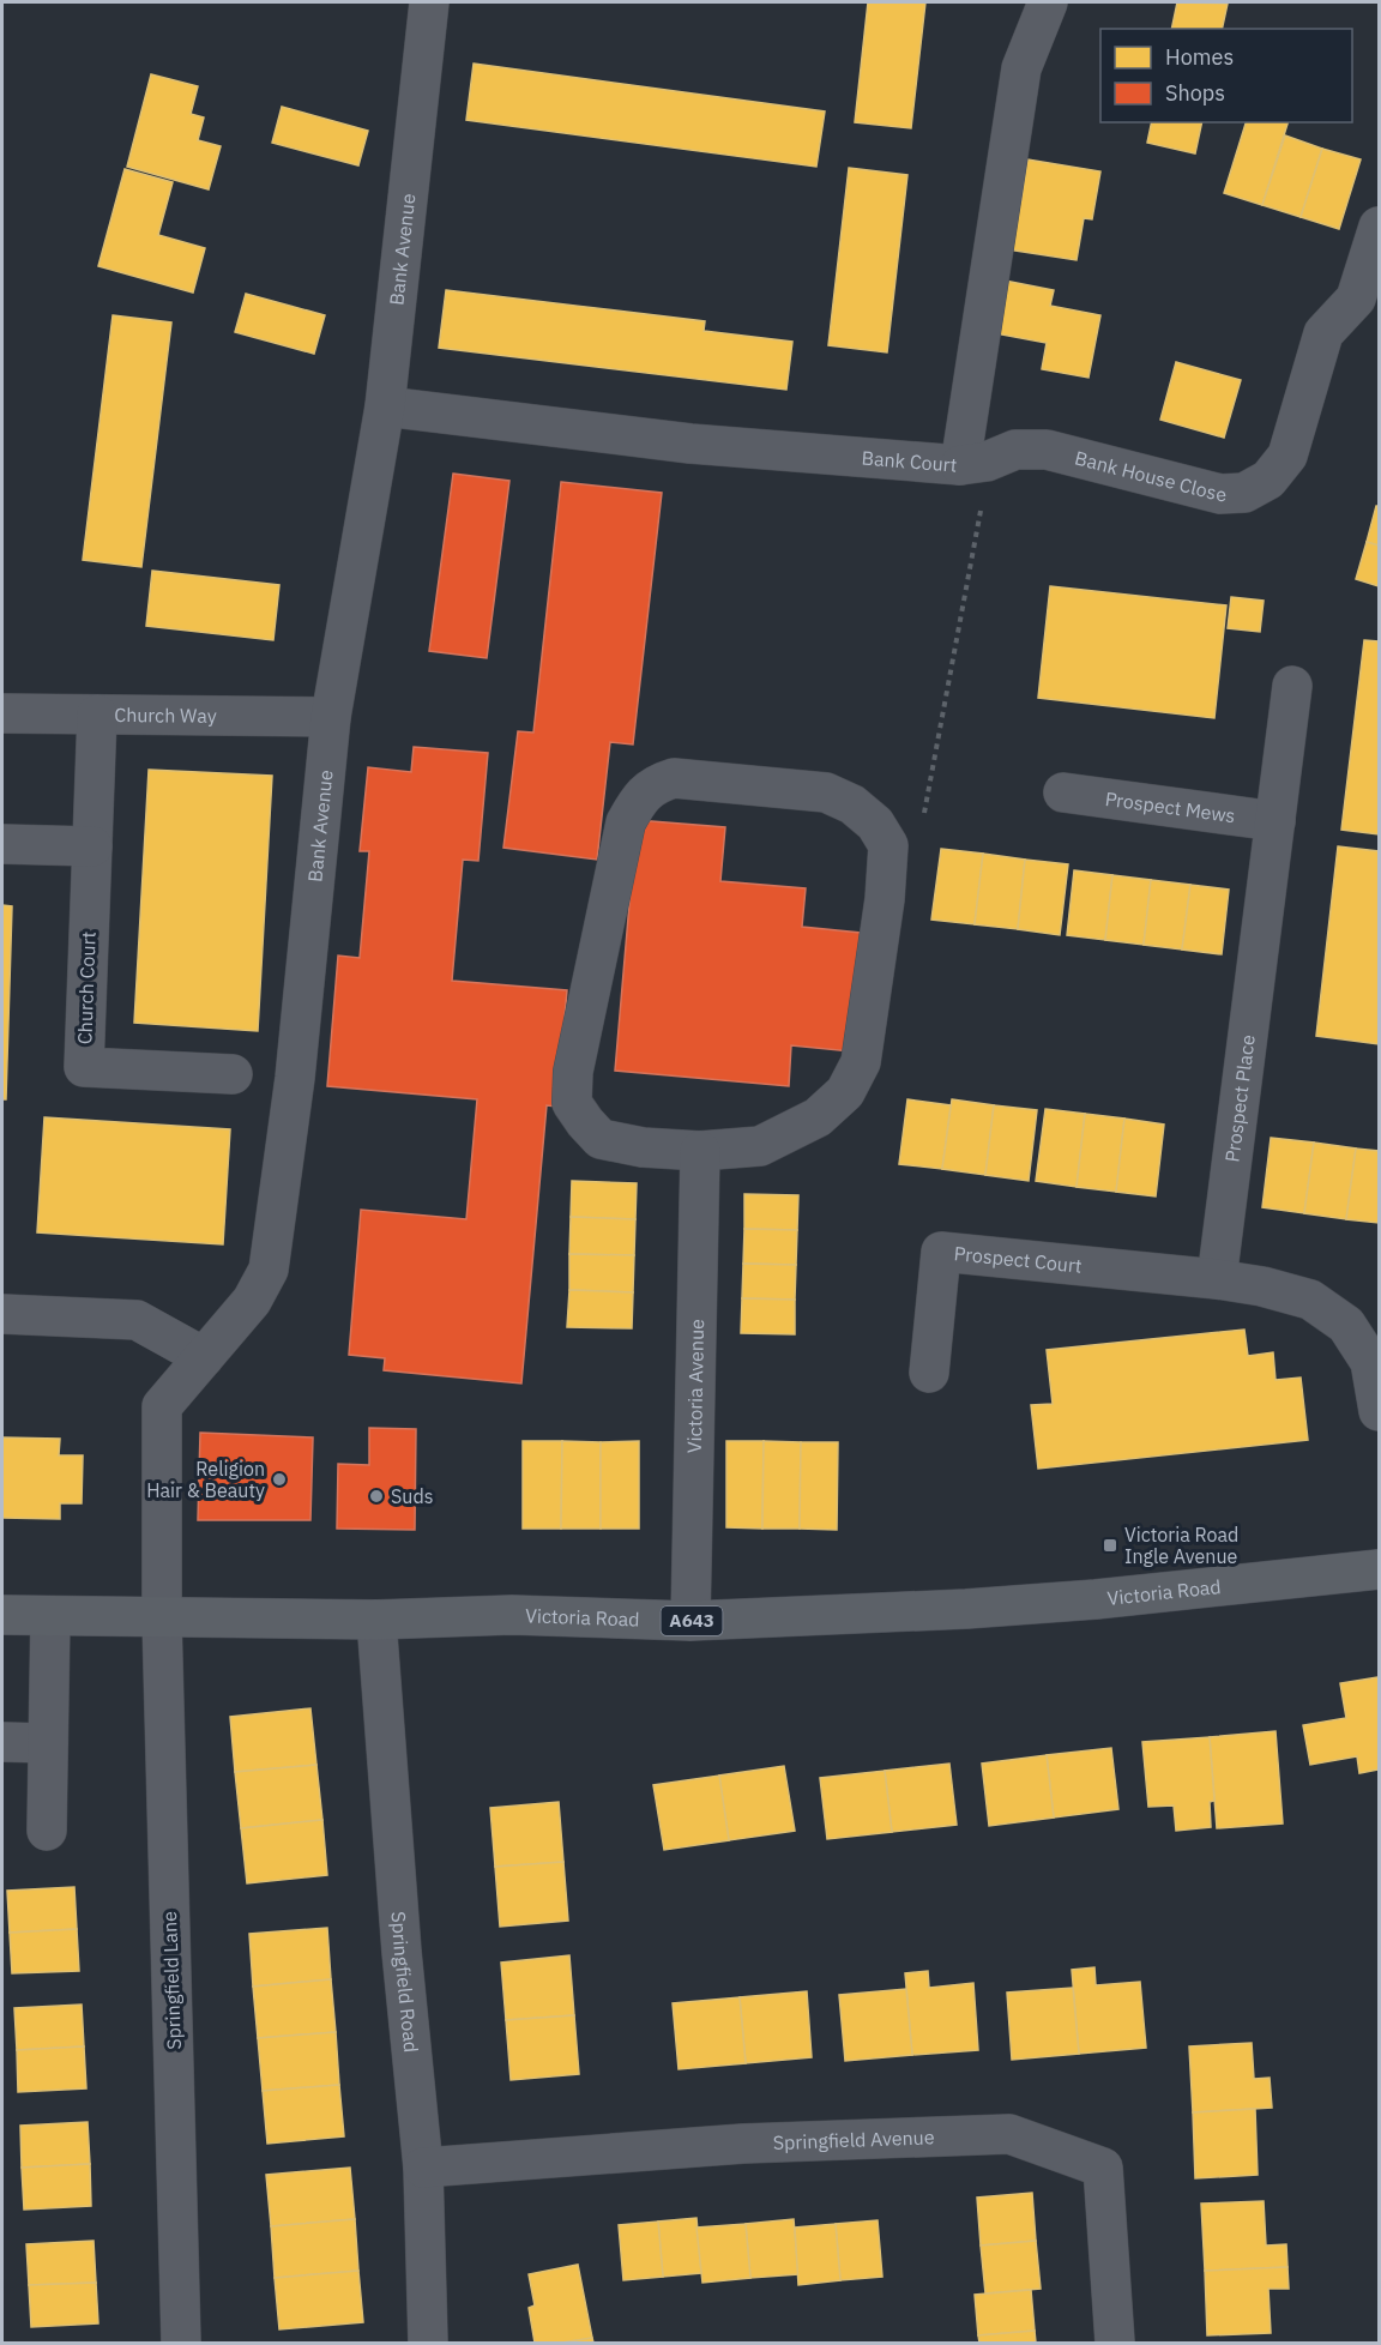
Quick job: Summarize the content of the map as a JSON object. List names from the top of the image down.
{
  "streets": {
    "main road": ["Victoria Road", "A643"],
    "street": [
      "Bank Avenue",
      "Bank Court",
      "Bank House Close",
      "Church Way",
      "Prospect Mews",
      "Church Court",
      "Prospect Place",
      "Prospect Court",
      "Victoria Avenue",
      "Springfield Lane",
      "Springfield Road",
      "Springfield Avenue"
    ]
  },
  "crossings": [
    ["Bank Avenue", "Bank Court"],
    ["Bank Avenue", "Church Way"],
    ["Bank Avenue", "Victoria Road"],
    ["Bank Avenue", "Springfield Lane"],
    ["Bank Court", "Bank House Close"],
    ["Church Way", "Church Court"],
    ["Prospect Mews", "Prospect Place"],
    ["Prospect Place", "Prospect Court"],
    ["Victoria Avenue", "Victoria Road"],
    ["Victoria Road", "Springfield Lane"],
    ["Victoria Road", "Springfield Road"],
    ["Springfield Road", "Springfield Avenue"]
  ],
  "places": {
    "other": ["Religion Hair & Beauty", "Suds"],
    "transit": ["Victoria Road Ingle Avenue"]
  },
  "legend": ["Homes", "Shops"]
}
